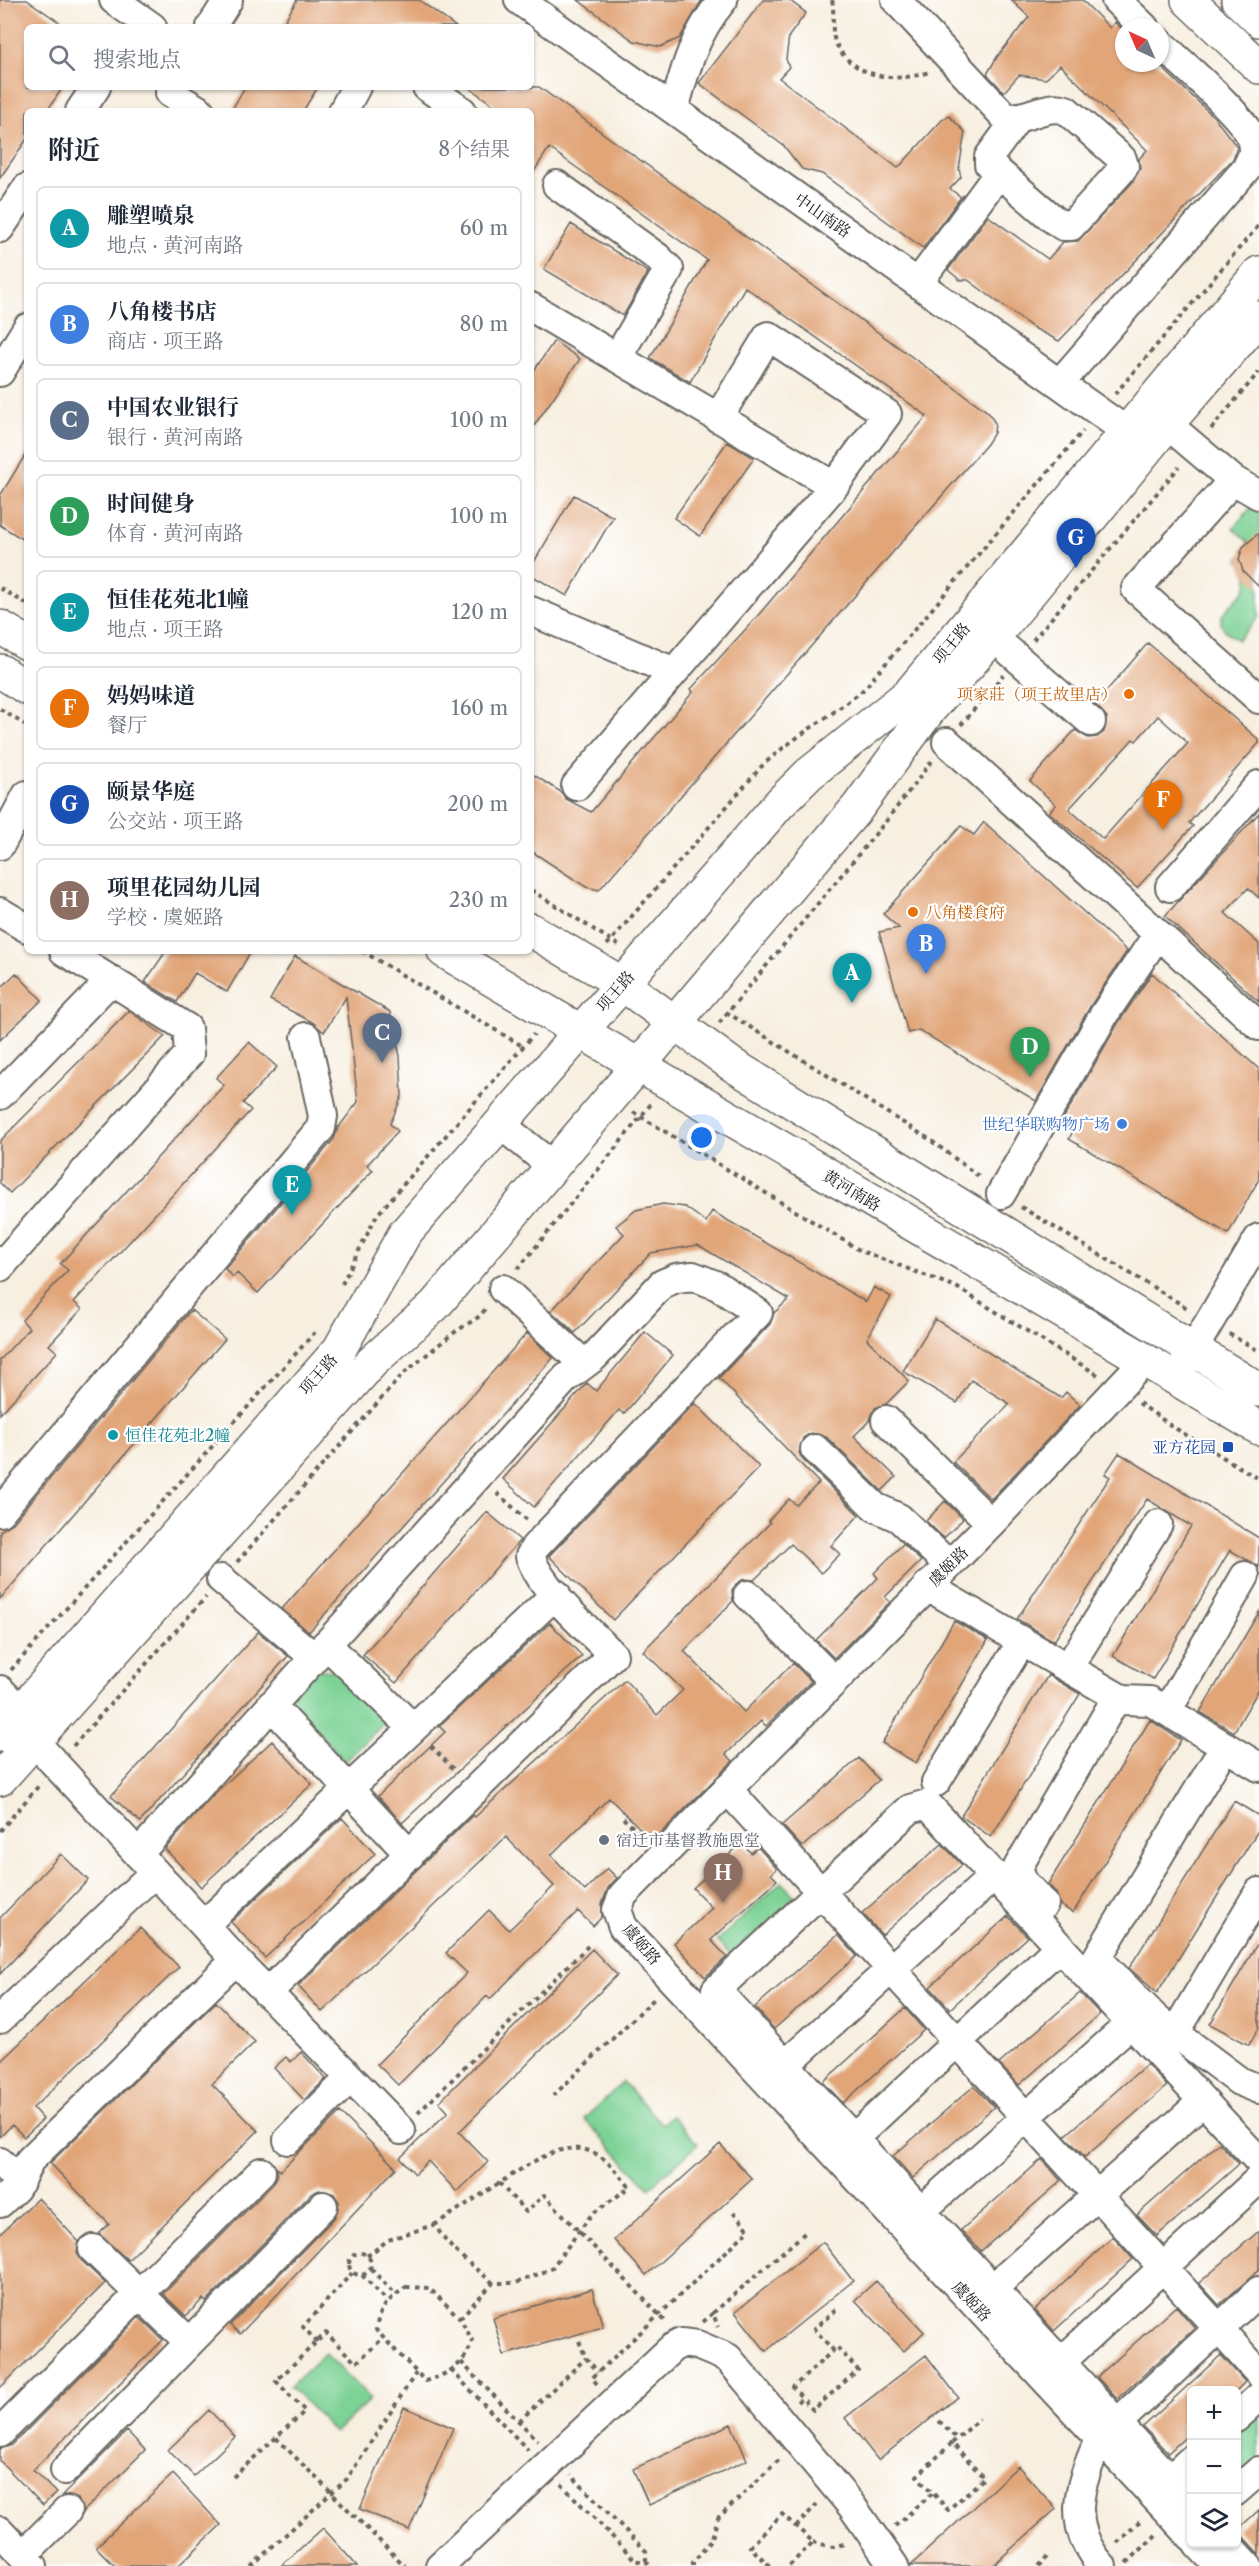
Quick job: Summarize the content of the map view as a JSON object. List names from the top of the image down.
{
  "streets": {
    "main road": ["项王路", "黄河南路"],
    "street": ["中山南路", "虞姬路"]
  },
  "crossings": [
    ["中山南路", "项王路"],
    ["项王路", "黄河南路"],
    ["黄河南路", "虞姬路"]
  ],
  "places": {
    "other": [
      "项家莊（项王故里店）",
      "八角楼食府",
      "世纪华联购物广场",
      "恒佳花苑北2幢",
      "宿迁市基督教施恩堂"
    ],
    "transit": ["亚方花园"]
  },
  "north": "top left",
  "page": {
    "search": "搜索地点",
    "heading": ["附近", "8个结果"],
    "list": [
      {
        "mark": "A",
        "name": "雕塑喷泉",
        "note": "地点 · 黄河南路",
        "value": "60 m"
      },
      {
        "mark": "B",
        "name": "八角楼书店",
        "note": "商店 · 项王路",
        "value": "80 m"
      },
      {
        "mark": "C",
        "name": "中国农业银行",
        "note": "银行 · 黄河南路",
        "value": "100 m"
      },
      {
        "mark": "D",
        "name": "时间健身",
        "note": "体育 · 黄河南路",
        "value": "100 m"
      },
      {
        "mark": "E",
        "name": "恒佳花苑北1幢",
        "note": "地点 · 项王路",
        "value": "120 m"
      },
      {
        "mark": "F",
        "name": "妈妈味道",
        "note": "餐厅",
        "value": "160 m"
      },
      {
        "mark": "G",
        "name": "颐景华庭",
        "note": "公交站 · 项王路",
        "value": "200 m"
      },
      {
        "mark": "H",
        "name": "项里花园幼儿园",
        "note": "学校 · 虞姬路",
        "value": "230 m"
      }
    ],
    "pins": [
      "G",
      "F",
      "B",
      "A",
      "C",
      "D",
      "E",
      "H"
    ],
    "map_buttons": ["+", "−"]
  }
}
